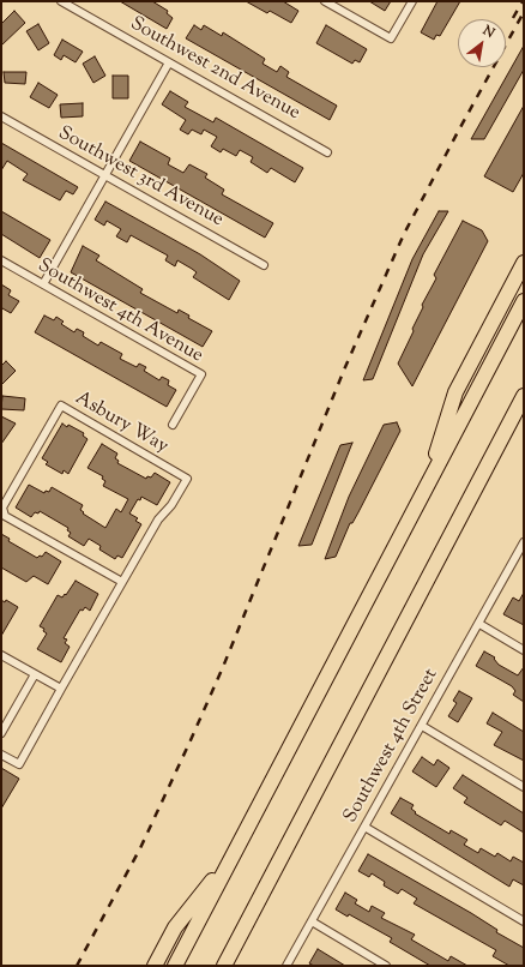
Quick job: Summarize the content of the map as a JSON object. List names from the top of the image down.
{
  "streets": {
    "street": [
      "Southwest 2nd Avenue",
      "Southwest 3rd Avenue",
      "Southwest 4th Avenue",
      "Asbury Way",
      "Southwest 4th Street"
    ]
  },
  "north": "top right"
}
